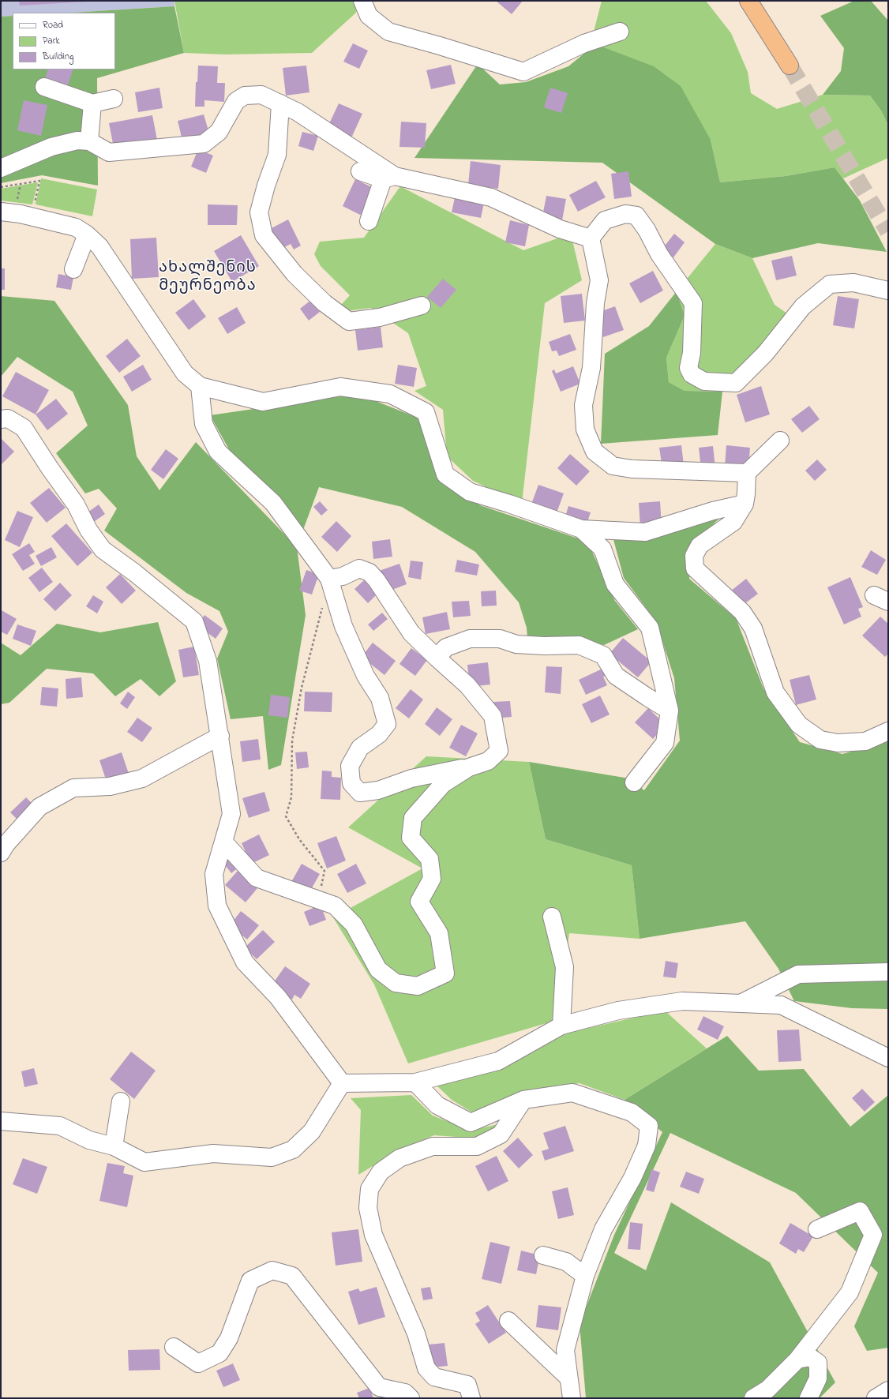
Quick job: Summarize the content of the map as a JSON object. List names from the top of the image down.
{
  "districts": ["ახალშენის მეურნეობა"],
  "legend": ["Road", "Park", "Building"]
}
